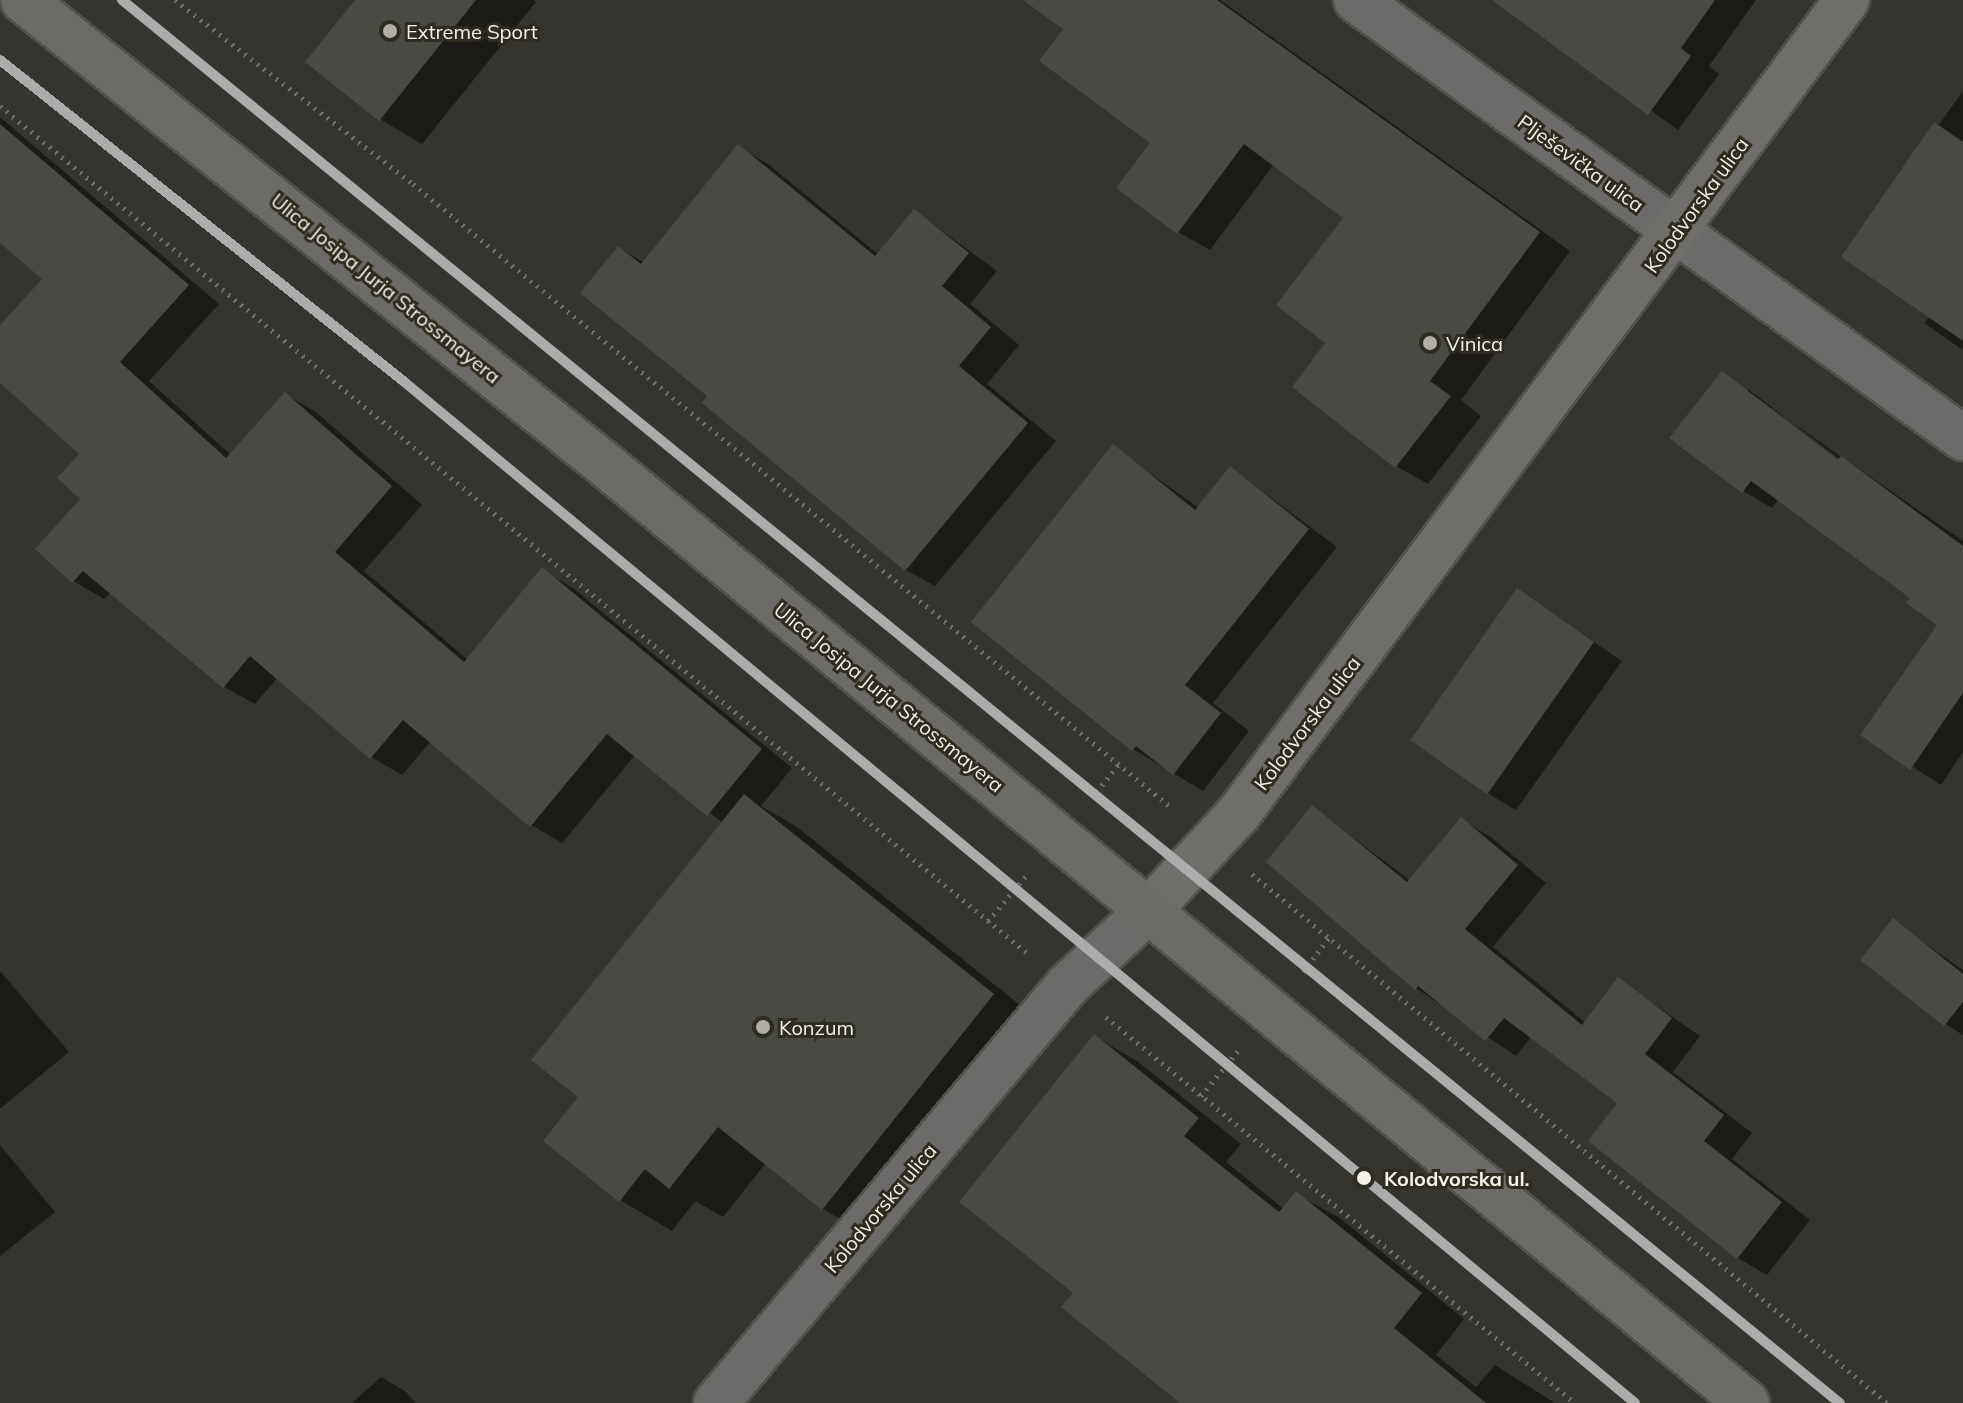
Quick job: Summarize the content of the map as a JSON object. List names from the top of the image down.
{
  "streets": {
    "main road": ["Ulica Josipa Jurja Strossmayera"],
    "street": ["Plješevička ulica", "Kolodvorska ulica"]
  },
  "crossings": [
    ["Plješevička ulica", "Kolodvorska ulica"],
    ["Kolodvorska ulica", "Ulica Josipa Jurja Strossmayera"]
  ],
  "places": [
    "Extreme Sport",
    "Vinica",
    "Konzum",
    "Kolodvorska ul."
  ]
}
